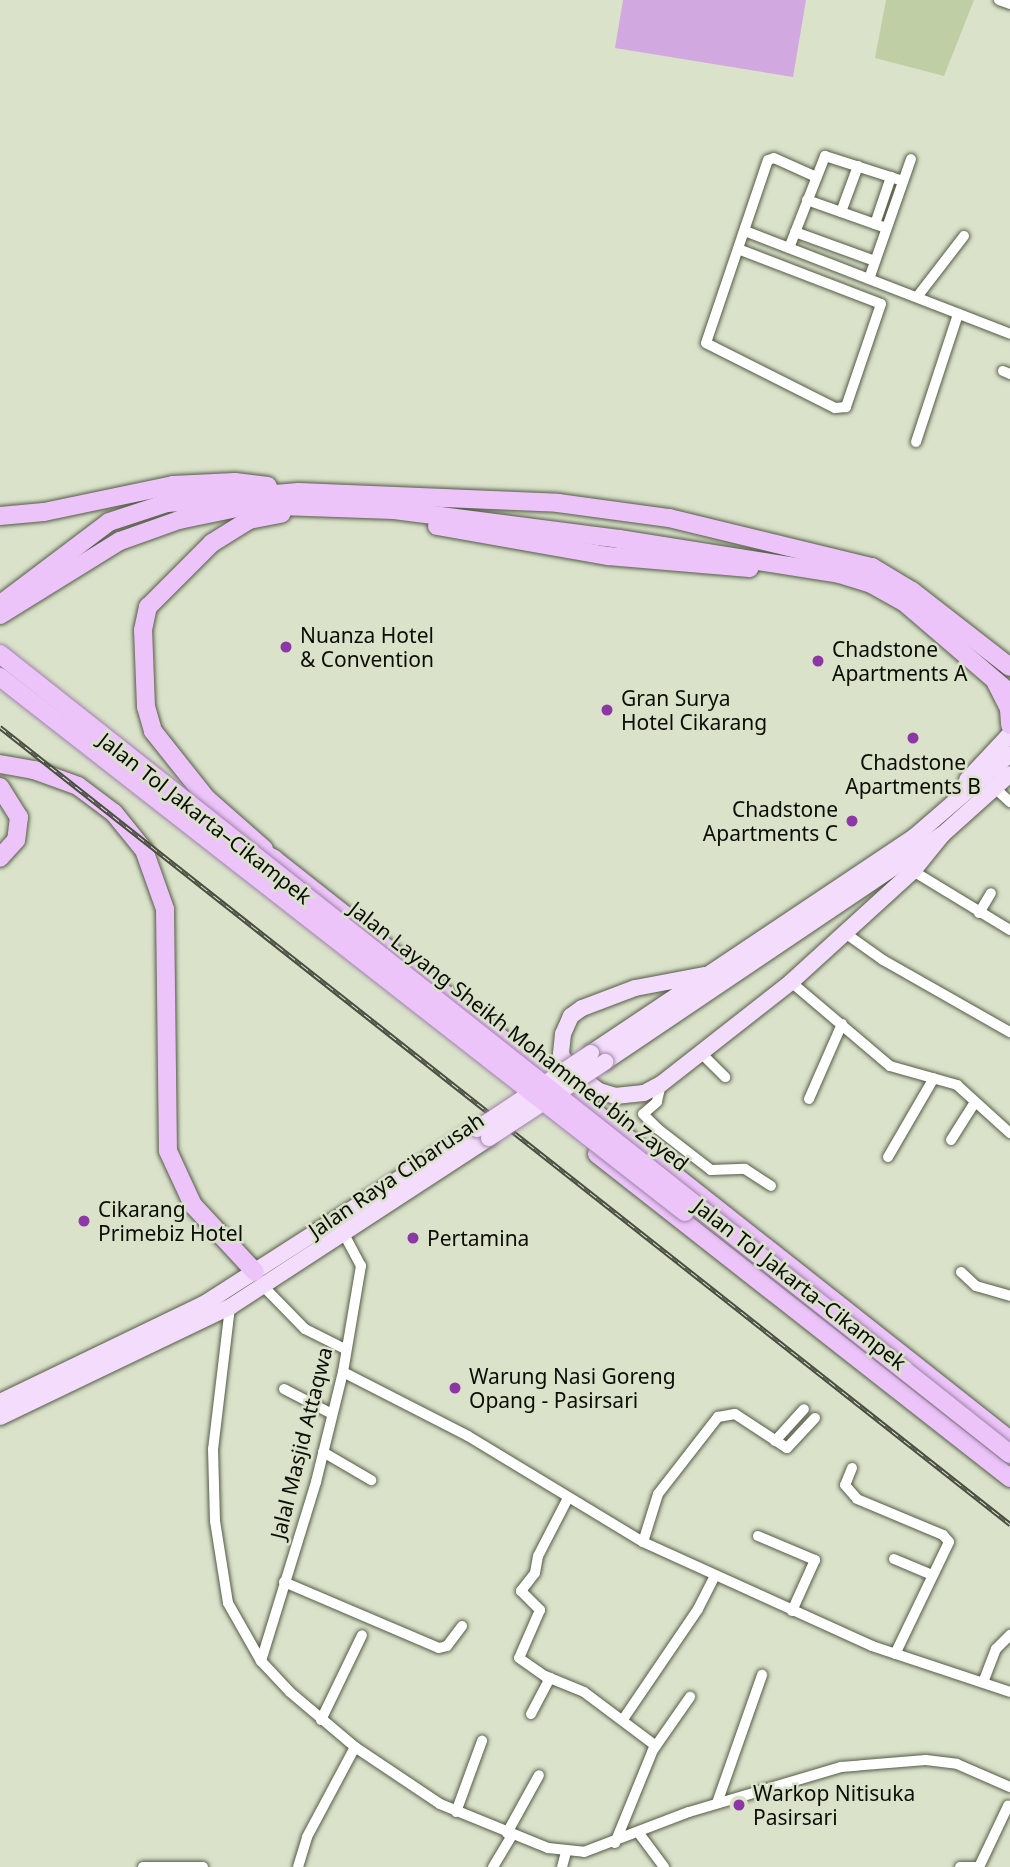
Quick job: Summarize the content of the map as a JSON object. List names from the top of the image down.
{
  "streets": {
    "highway": ["Jalan Tol Jakarta–Cikampek", "Jalan Layang Sheikh Mohammed bin Zayed"],
    "main road": ["Jalan Raya Cibarusah"],
    "street": ["Jalal Masjid Attaqwa"]
  },
  "crossings": [
    ["Jalan Tol Jakarta–Cikampek", "Jalan Layang Sheikh Mohammed bin Zayed"],
    ["Jalan Raya Cibarusah", "Jalal Masjid Attaqwa"]
  ],
  "places": [
    "Nuanza Hotel & Convention",
    "Chadstone Apartments A",
    "Gran Surya Hotel Cikarang",
    "Chadstone Apartments B",
    "Chadstone Apartments C",
    "Cikarang Primebiz Hotel",
    "Pertamina",
    "Warung Nasi Goreng Opang - Pasirsari",
    "Warkop Nitisuka Pasirsari"
  ]
}
